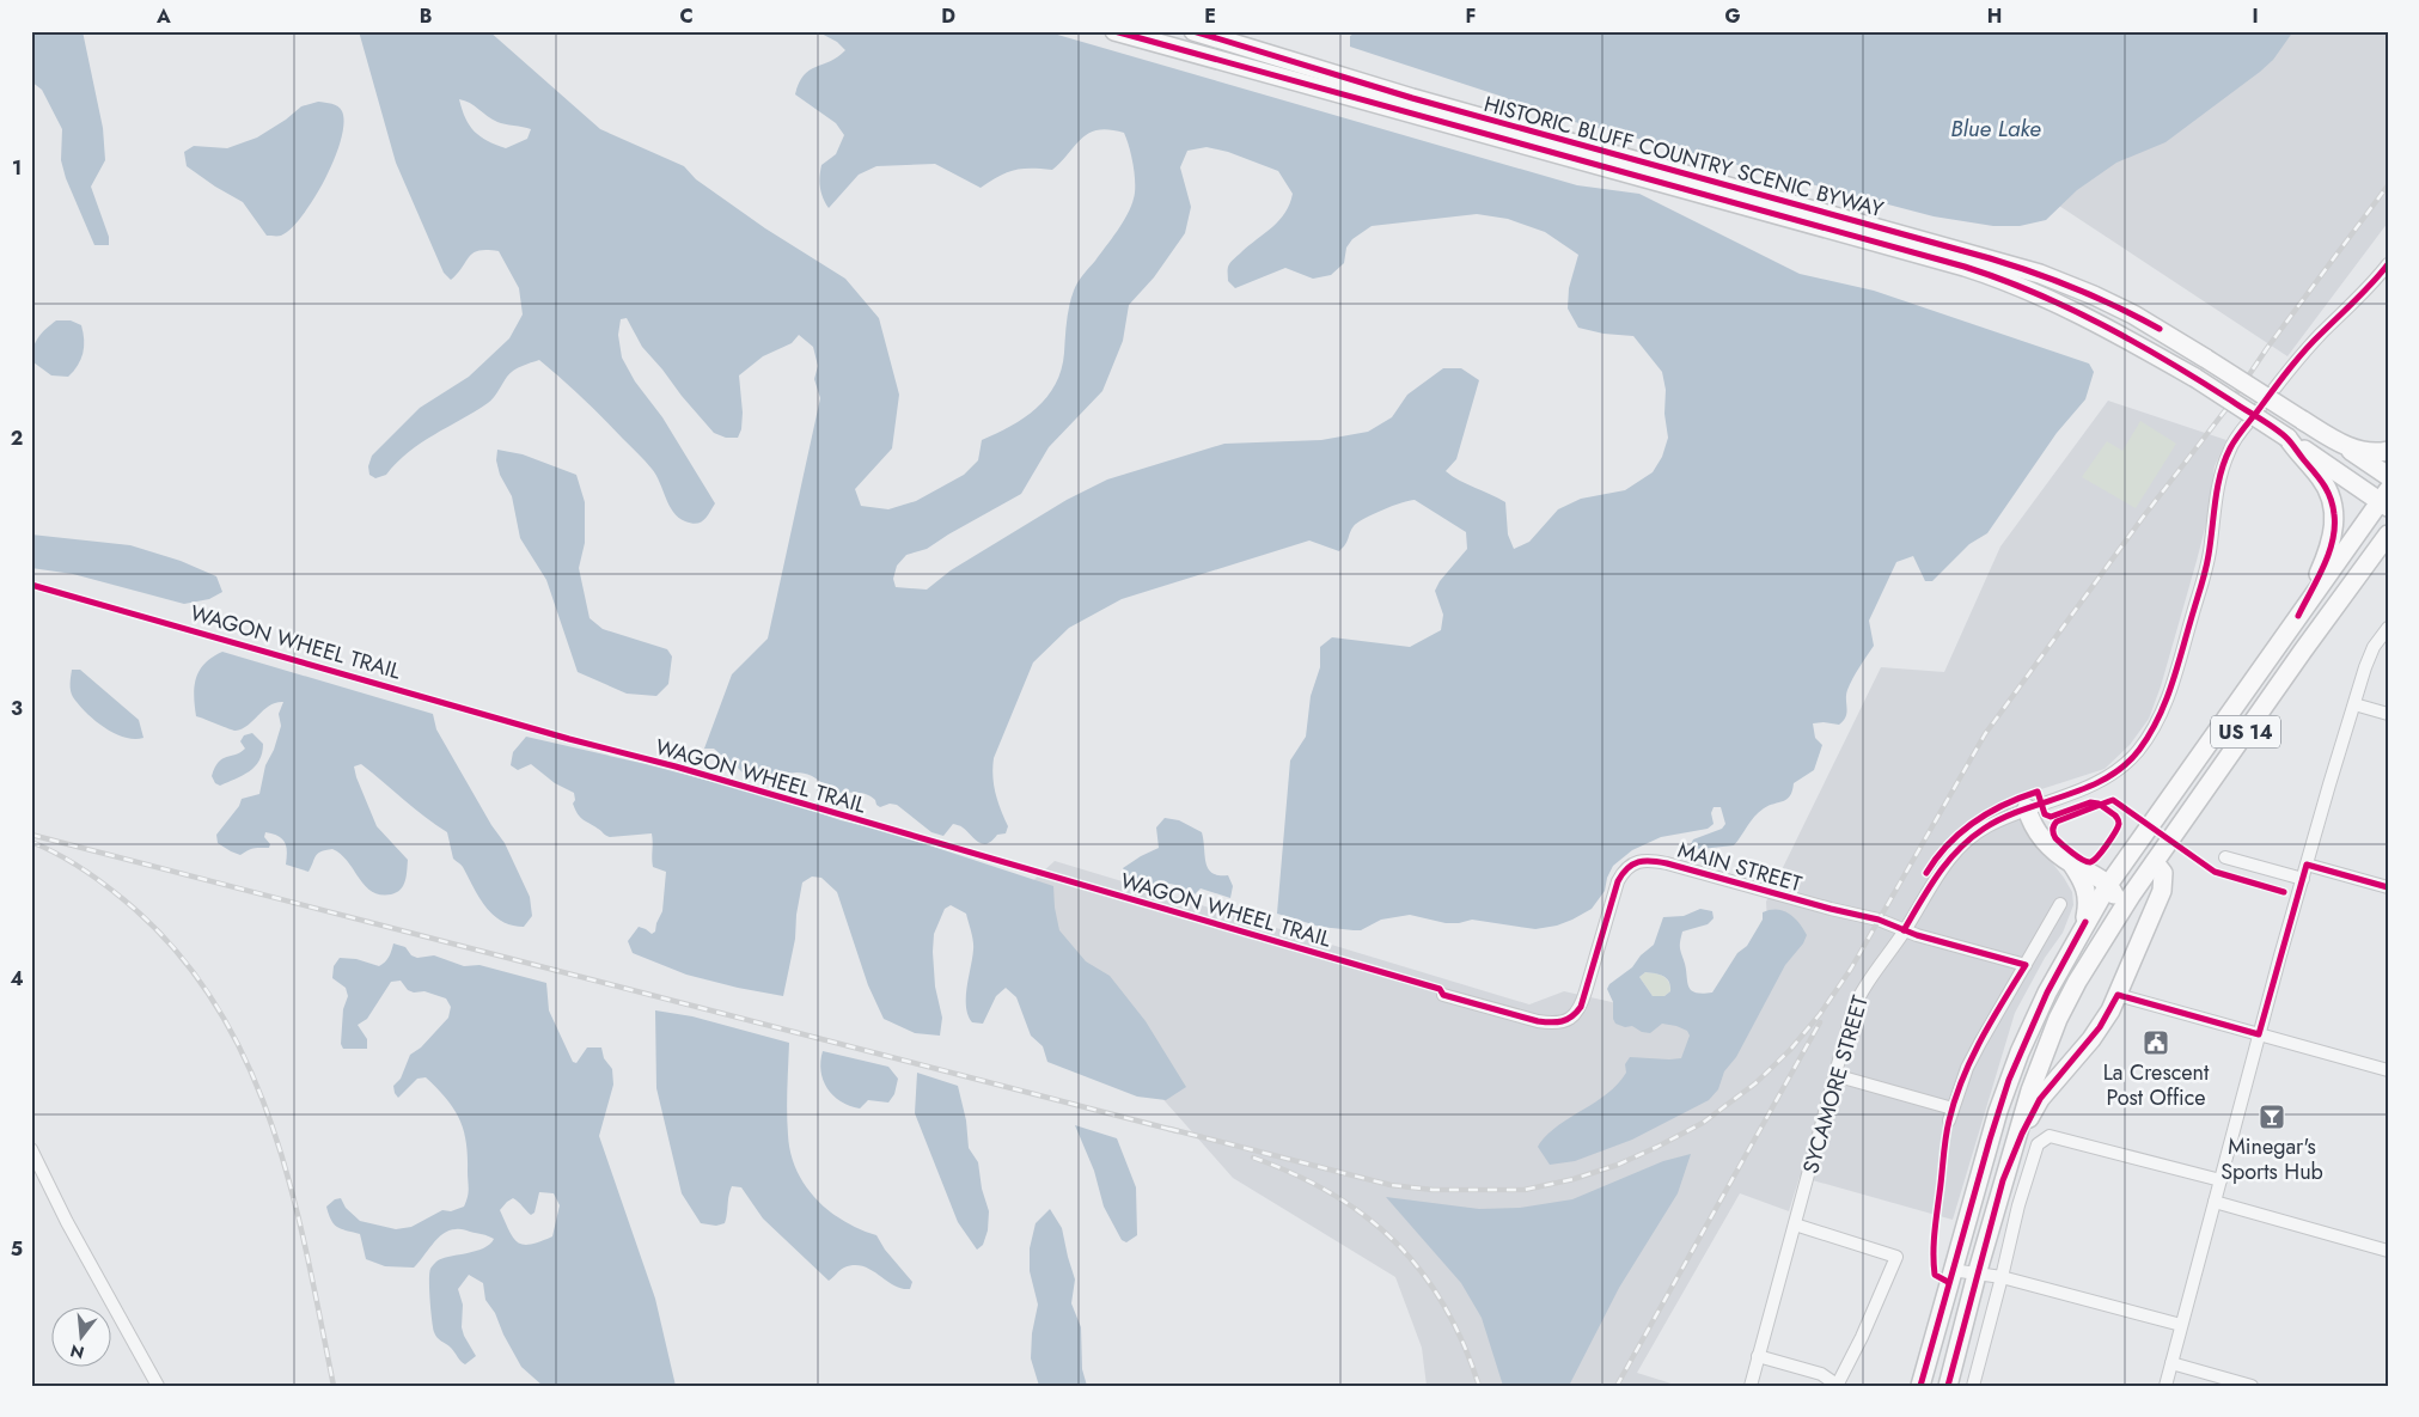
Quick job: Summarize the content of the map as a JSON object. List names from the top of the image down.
{
  "streets": {
    "main road": ["HISTORIC BLUFF COUNTRY SCENIC BYWAY", "US 14"],
    "street": ["MAIN STREET", "SYCAMORE STREET"],
    "cycle path": ["WAGON WHEEL TRAIL"]
  },
  "crossings": [
    ["HISTORIC BLUFF COUNTRY SCENIC BYWAY", "US 14"],
    ["MAIN STREET", "SYCAMORE STREET"]
  ],
  "water": ["Blue Lake"],
  "places": {
    "public building": ["La Crescent Post Office"],
    "bar": ["Minegar's Sports Hub"]
  },
  "north": "bottom",
  "grid": {
    "columns": [
      "A",
      "B",
      "C",
      "D",
      "E",
      "F",
      "G",
      "H",
      "I"
    ],
    "rows": [
      "1",
      "2",
      "3",
      "4",
      "5"
    ]
  }
}
